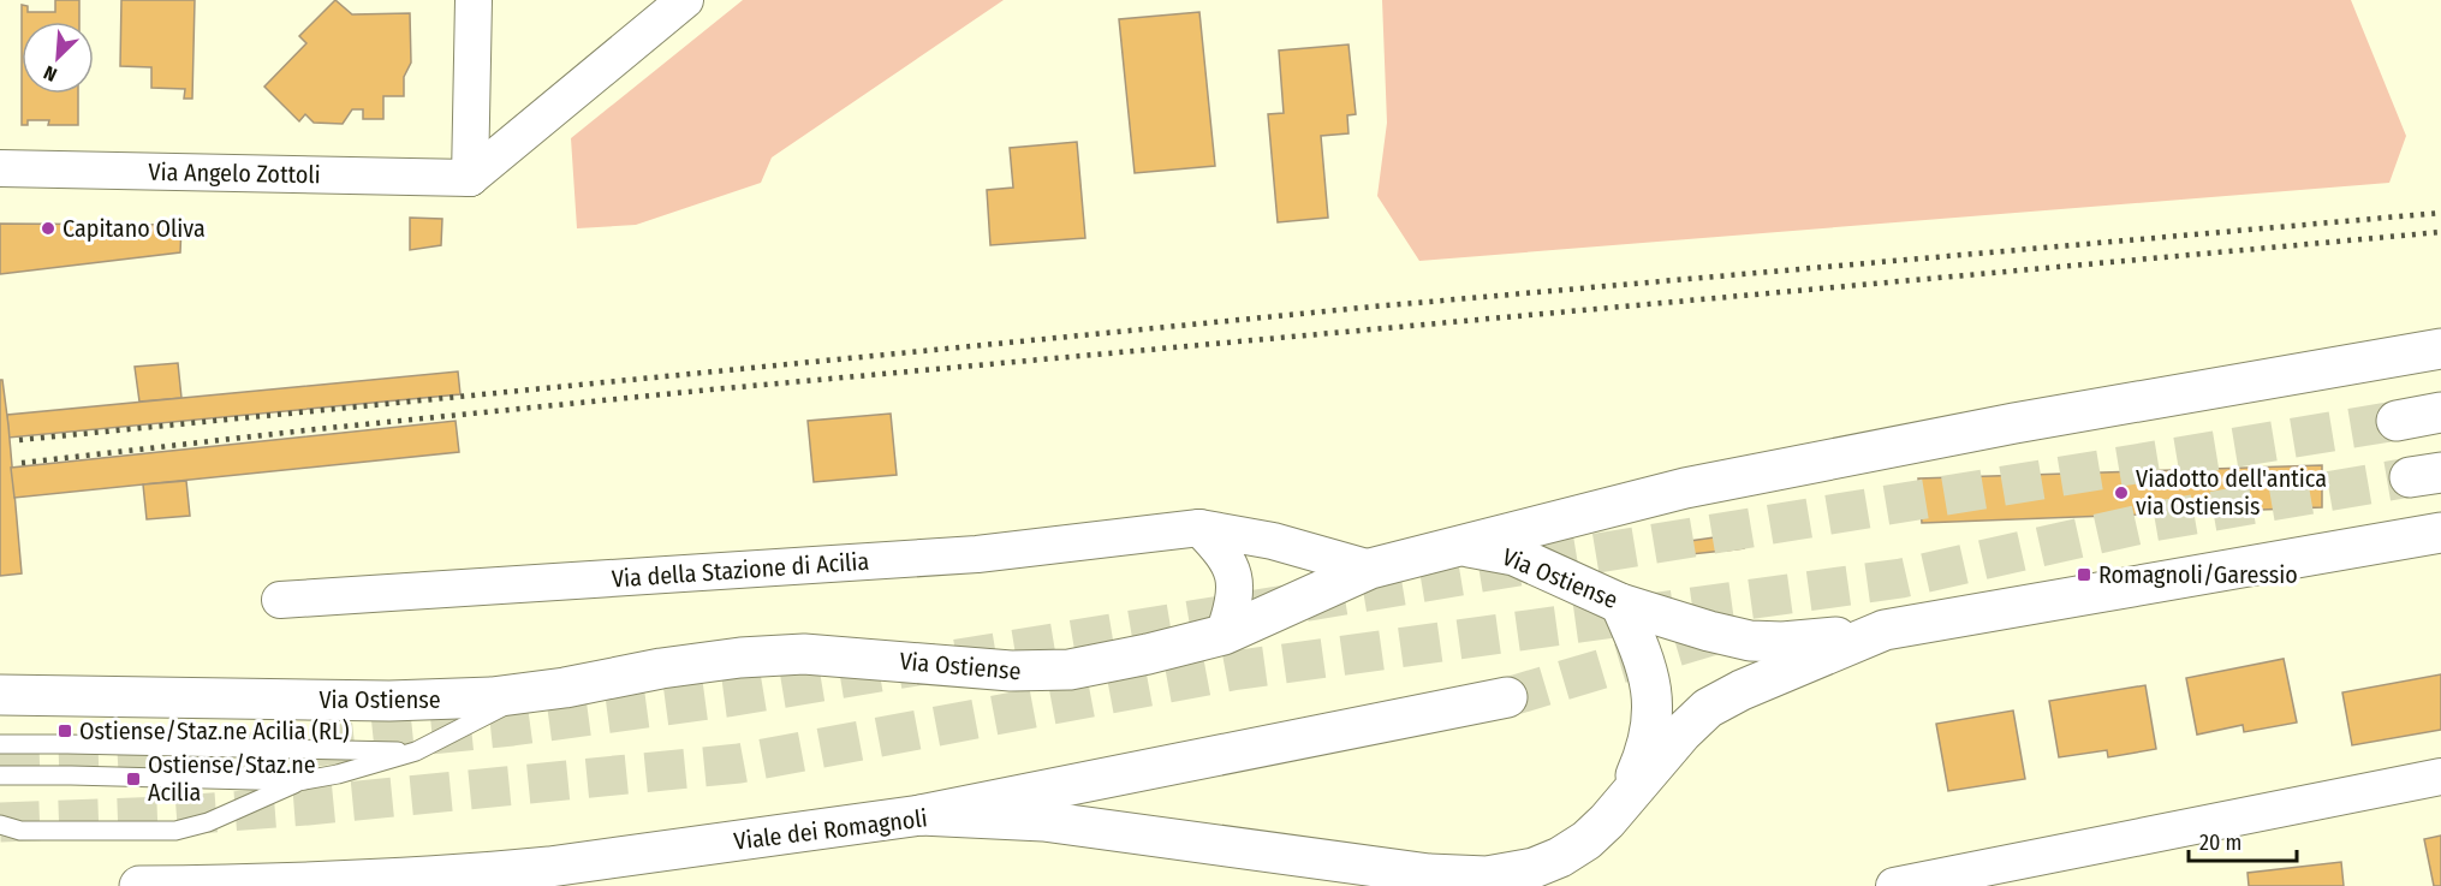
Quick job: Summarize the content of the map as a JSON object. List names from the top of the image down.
{
  "streets": {
    "main road": ["Via Ostiense", "Viale dei Romagnoli"],
    "street": ["Via Angelo Zottoli", "Via della Stazione di Acilia"]
  },
  "crossings": [
    ["Via della Stazione di Acilia", "Via Ostiense"],
    ["Via Ostiense", "Viale dei Romagnoli"]
  ],
  "places": {
    "other": ["Capitano Oliva", "Viadotto dell'antica via Ostiensis"],
    "transit": ["Romagnoli/Garessio", "Ostiense/Staz.ne Acilia (RL)", "Ostiense/Staz.ne Acilia"]
  },
  "scale_bar": "20 m",
  "north": "bottom left"
}
